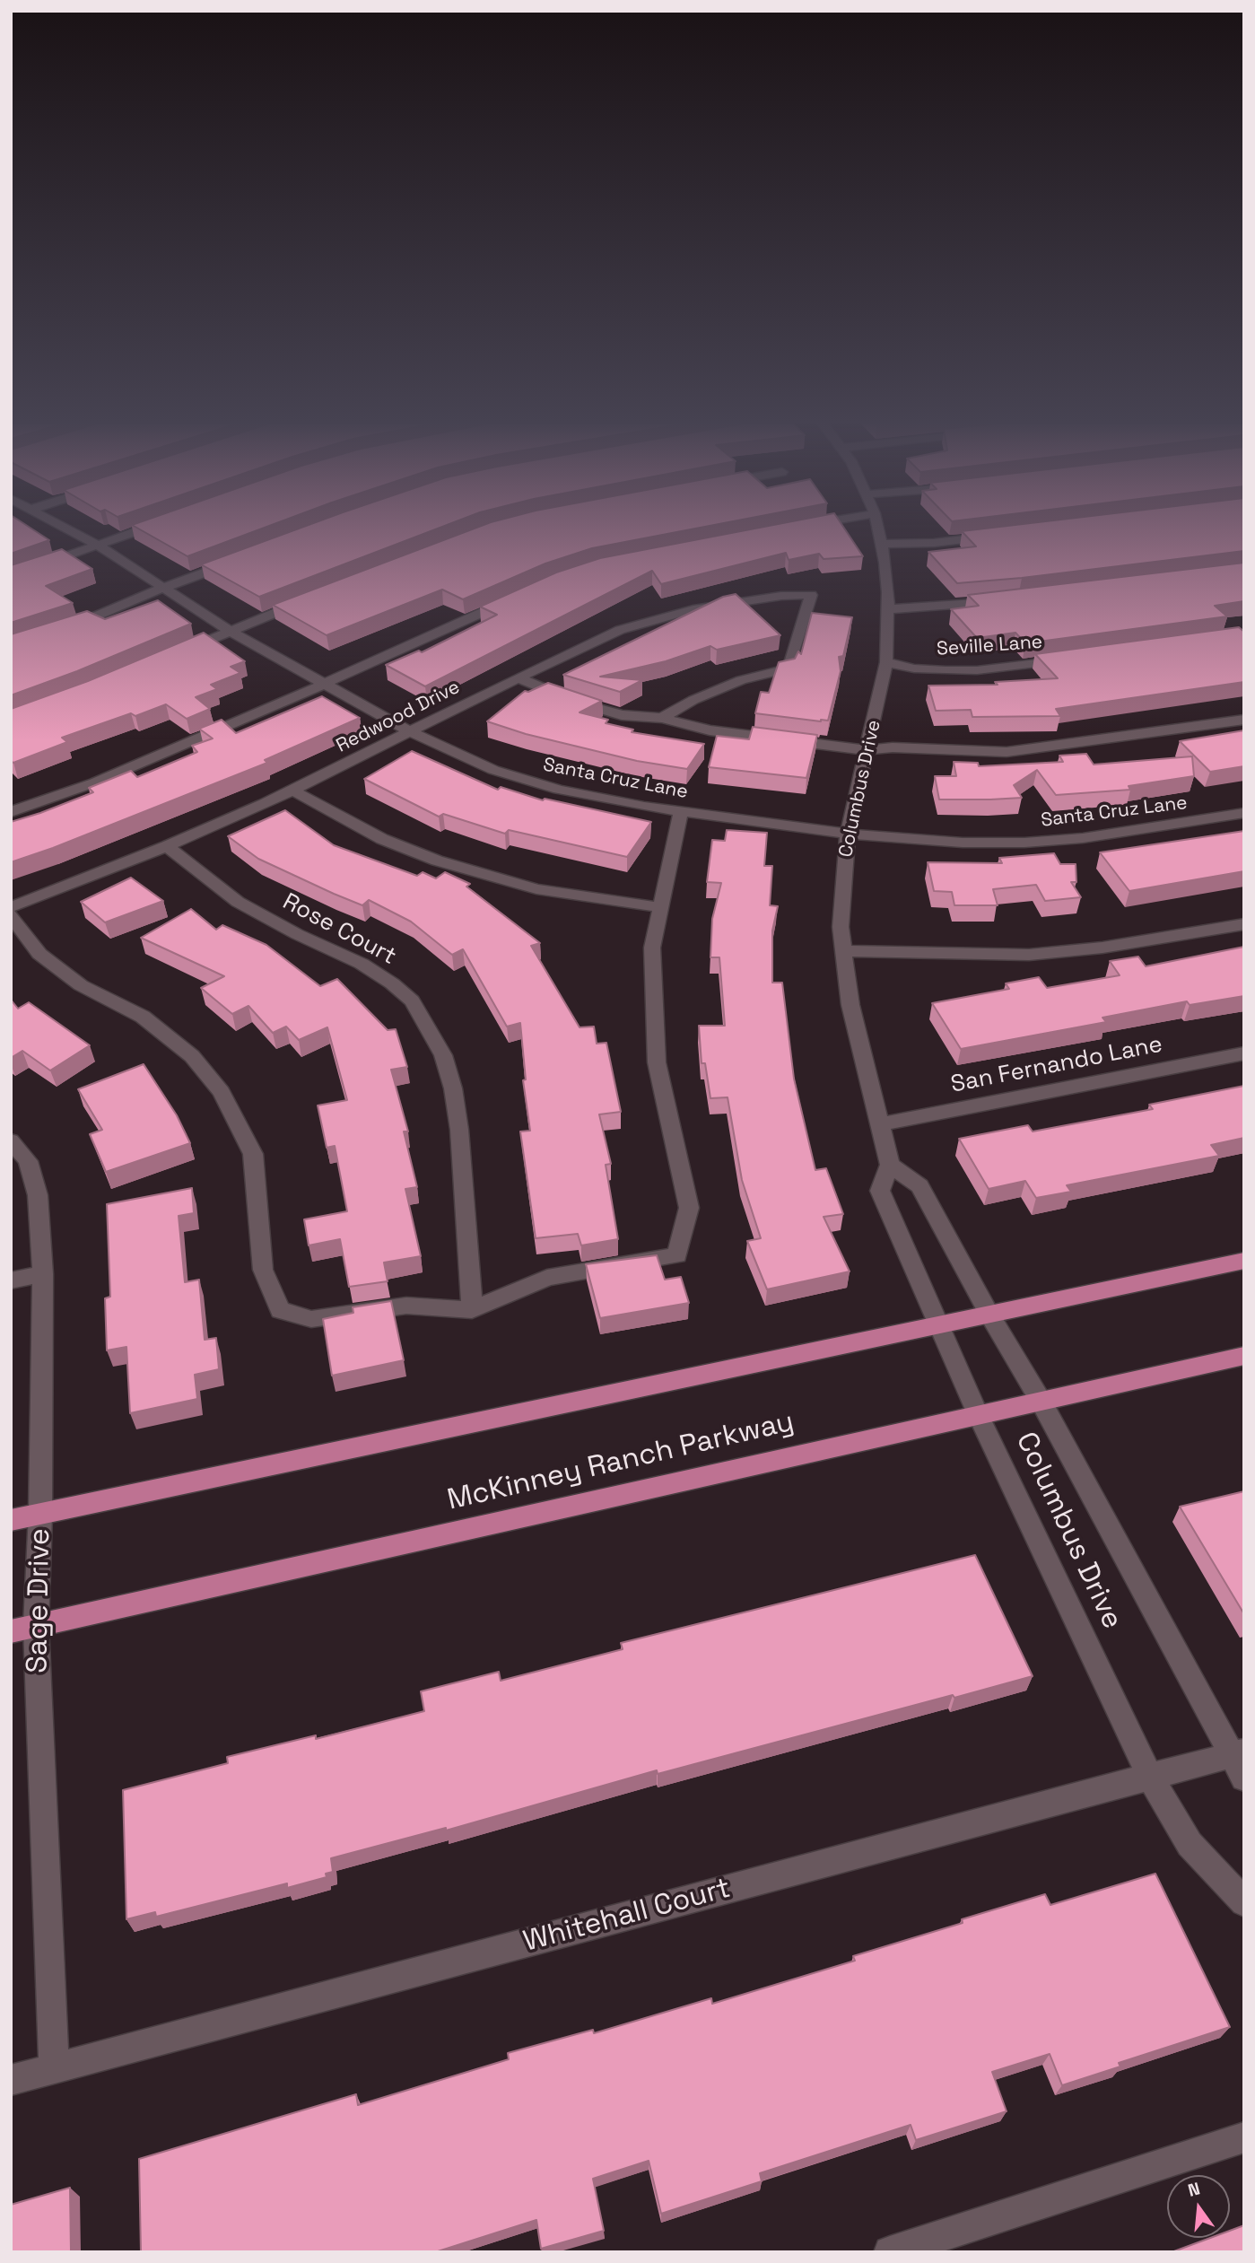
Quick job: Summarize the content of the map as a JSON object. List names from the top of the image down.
{
  "streets": {
    "main road": ["McKinney Ranch Parkway"],
    "street": [
      "Seville Lane",
      "Redwood Drive",
      "Santa Cruz Lane",
      "Columbus Drive",
      "Rose Court",
      "San Fernando Lane",
      "Sage Drive",
      "Whitehall Court"
    ]
  },
  "crossings": [
    ["Seville Lane", "Columbus Drive"],
    ["Redwood Drive", "Santa Cruz Lane"],
    ["Redwood Drive", "Rose Court"],
    ["Santa Cruz Lane", "Columbus Drive"],
    ["Columbus Drive", "San Fernando Lane"],
    ["Columbus Drive", "McKinney Ranch Parkway"],
    ["Columbus Drive", "Whitehall Court"],
    ["McKinney Ranch Parkway", "Sage Drive"],
    ["Sage Drive", "Whitehall Court"]
  ],
  "north": "top"
}
